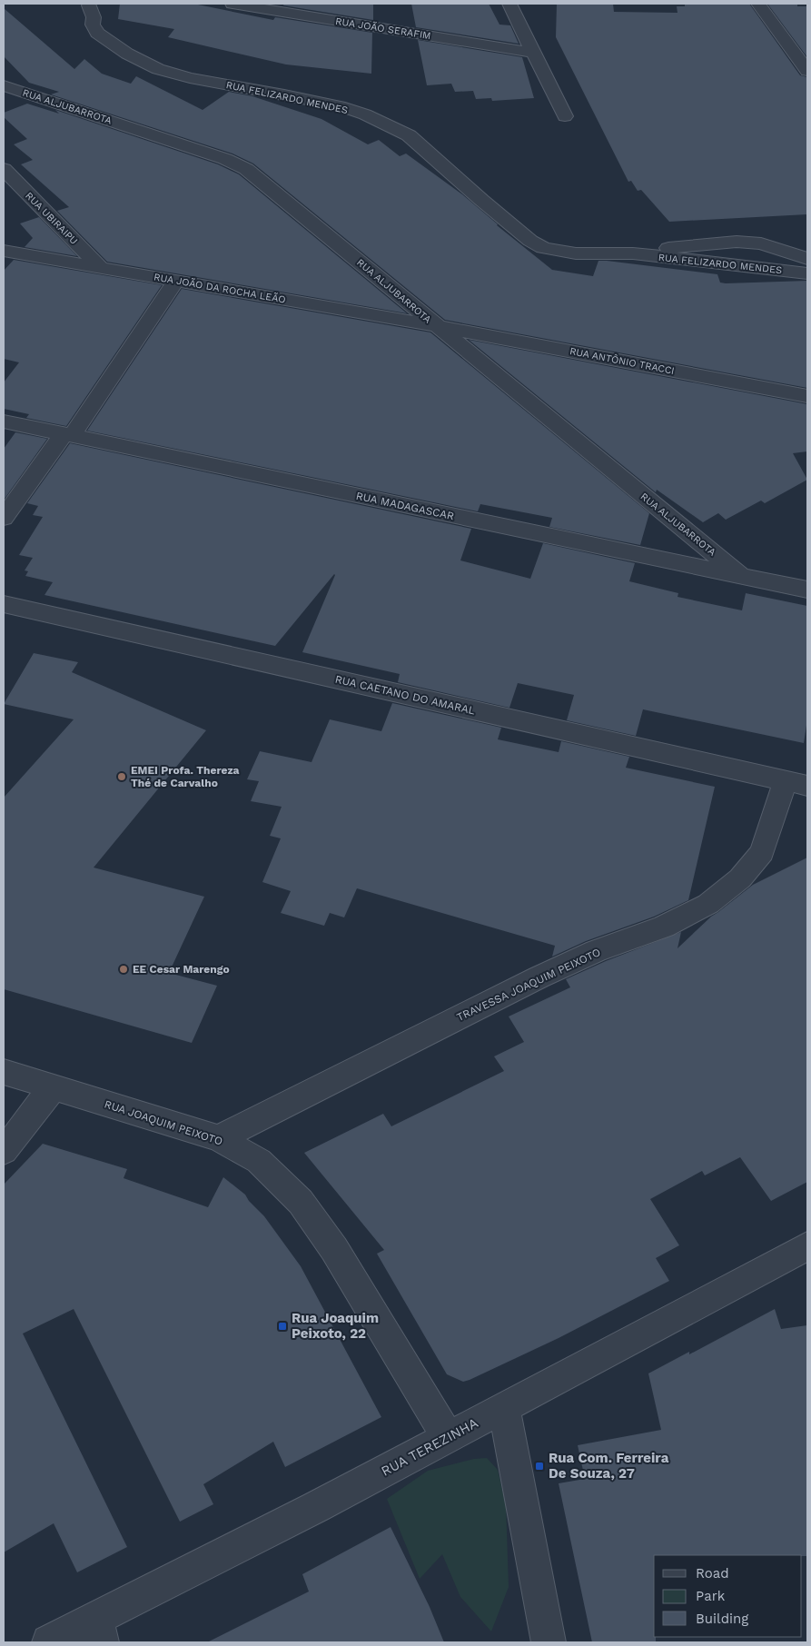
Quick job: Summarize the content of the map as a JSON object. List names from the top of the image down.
{
  "streets": {
    "street": [
      "RUA JOÃO SERAFIM",
      "RUA FELIZARDO MENDES",
      "RUA ALJUBARROTA",
      "RUA UBIRAIPU",
      "RUA JOÃO DA ROCHA LEÃO",
      "RUA ANTÔNIO TRACCI",
      "RUA MADAGASCAR",
      "RUA CAETANO DO AMARAL",
      "TRAVESSA JOAQUIM PEIXOTO",
      "RUA JOAQUIM PEIXOTO",
      "RUA TEREZINHA"
    ]
  },
  "crossings": [
    ["RUA ALJUBARROTA", "RUA JOÃO DA ROCHA LEÃO"],
    ["RUA ALJUBARROTA", "RUA ANTÔNIO TRACCI"],
    ["RUA ALJUBARROTA", "RUA MADAGASCAR"],
    ["RUA UBIRAIPU", "RUA JOÃO DA ROCHA LEÃO"],
    ["RUA JOÃO DA ROCHA LEÃO", "RUA ANTÔNIO TRACCI"],
    ["RUA CAETANO DO AMARAL", "TRAVESSA JOAQUIM PEIXOTO"],
    ["TRAVESSA JOAQUIM PEIXOTO", "RUA JOAQUIM PEIXOTO"],
    ["RUA JOAQUIM PEIXOTO", "RUA TEREZINHA"]
  ],
  "places": {
    "other": ["EMEI Profa. Thereza Thé de Carvalho", "EE Cesar Marengo"],
    "transit": ["Rua Joaquim Peixoto, 22", "Rua Com. Ferreira De Souza, 27"]
  },
  "legend": ["Road", "Park", "Building"]
}
